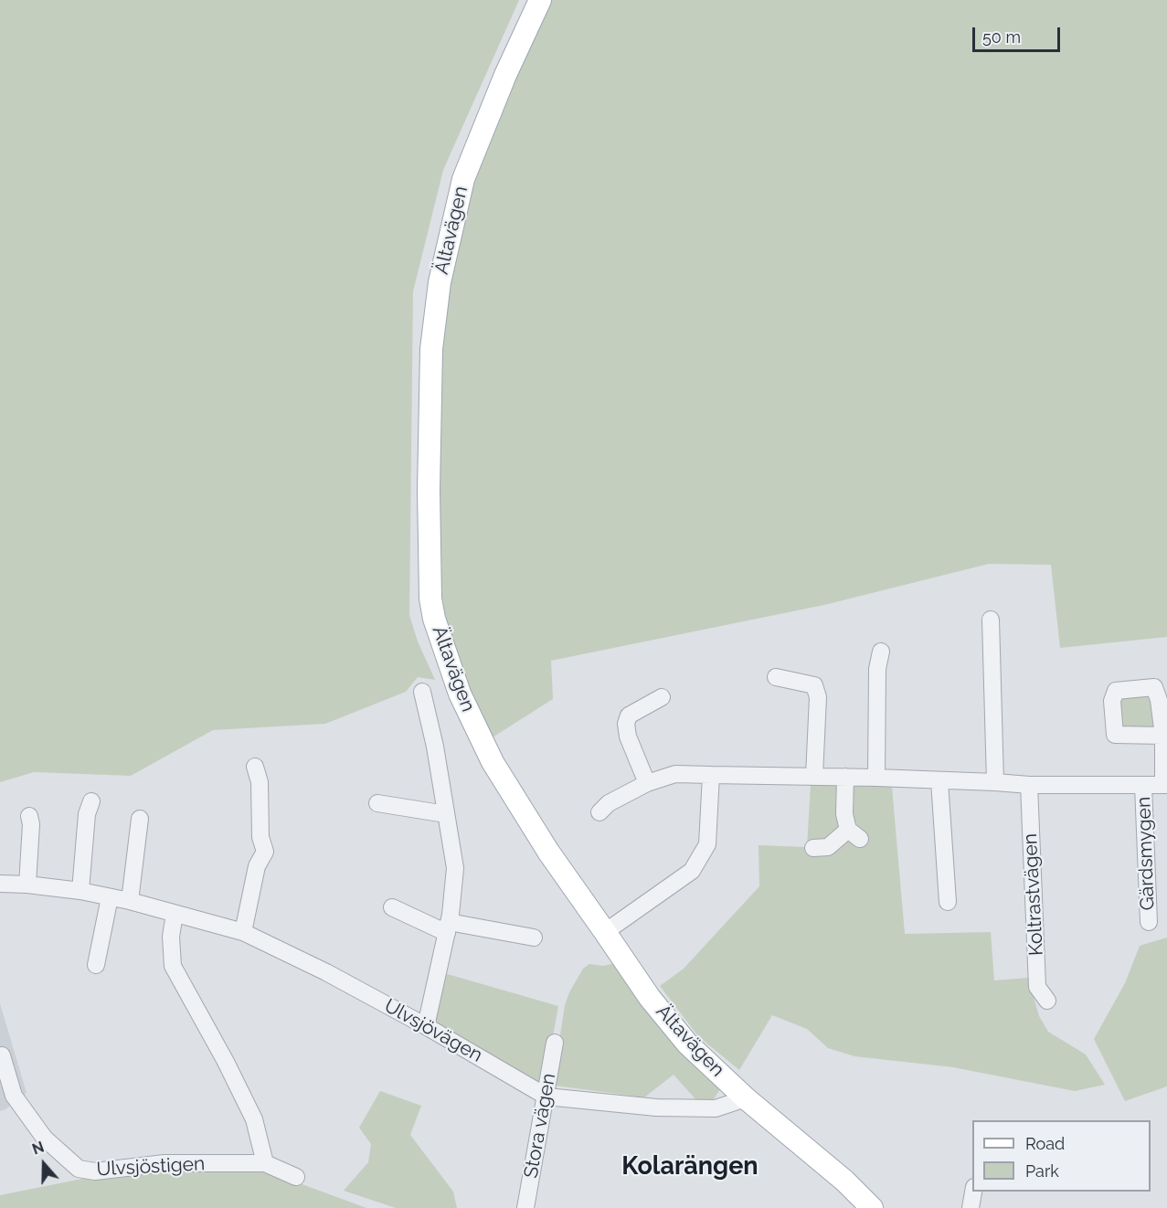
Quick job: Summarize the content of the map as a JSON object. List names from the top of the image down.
{
  "streets": {
    "main road": ["Ältavägen"],
    "street": [
      "Gärdsmygen",
      "Koltrastvägen",
      "Ulvsjövägen",
      "Stora vägen",
      "Ulvsjöstigen"
    ]
  },
  "crossings": [
    ["Ältavägen", "Ulvsjövägen"],
    ["Ulvsjövägen", "Stora vägen"]
  ],
  "districts": ["Kolarängen"],
  "legend": ["Road", "Park"],
  "scale_bar": "50 m",
  "north": "top"
}
